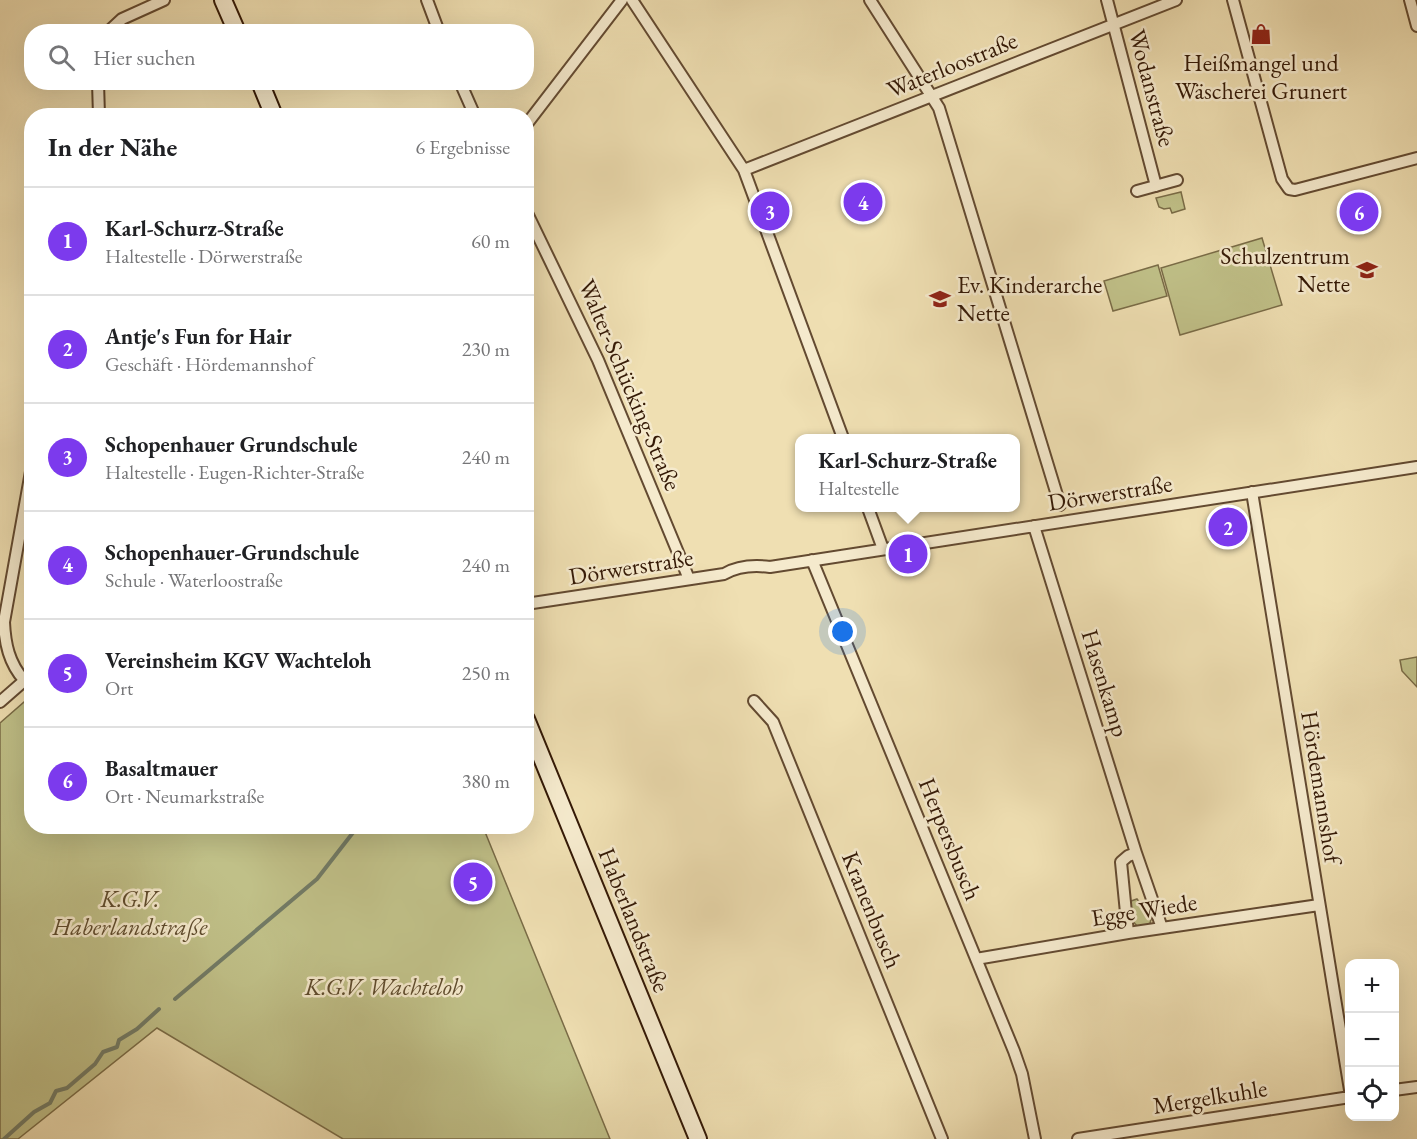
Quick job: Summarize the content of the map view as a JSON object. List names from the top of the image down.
{
  "streets": {
    "street": [
      "Waterloostraße",
      "Wodanstraße",
      "Walter-Schücking-Straße",
      "Dörwerstraße",
      "Hasenkamp",
      "Hördemannshof",
      "Herpersbusch",
      "Kranenbusch",
      "Egge Wiede",
      "Haberlandstraße",
      "Mergelkuhle"
    ]
  },
  "crossings": [
    ["Waterloostraße", "Wodanstraße"],
    ["Walter-Schücking-Straße", "Dörwerstraße"],
    ["Dörwerstraße", "Hasenkamp"],
    ["Dörwerstraße", "Hördemannshof"],
    ["Dörwerstraße", "Herpersbusch"],
    ["Hasenkamp", "Egge Wiede"],
    ["Hördemannshof", "Egge Wiede"],
    ["Herpersbusch", "Egge Wiede"]
  ],
  "parks": ["K.G.V. Haberlandstraße", "K.G.V. Wachteloh"],
  "places": {
    "shop": ["Heißmangel und Wäscherei Grunert"],
    "school or university": ["Schulzentrum Nette", "Ev. Kinderarche Nette"]
  },
  "page": {
    "search": "Hier suchen",
    "heading": ["In der Nähe", "6 Ergebnisse"],
    "pins": [
      "4",
      "3",
      "6",
      "2",
      "1",
      "5"
    ],
    "list": [
      {
        "mark": "1",
        "name": "Karl-Schurz-Straße",
        "note": "Haltestelle · Dörwerstraße",
        "value": "60 m"
      },
      {
        "mark": "2",
        "name": "Antje's Fun for Hair",
        "note": "Geschäft · Hördemannshof",
        "value": "230 m"
      },
      {
        "mark": "3",
        "name": "Schopenhauer Grundschule",
        "note": "Haltestelle · Eugen-Richter-Straße",
        "value": "240 m"
      },
      {
        "mark": "4",
        "name": "Schopenhauer-Grundschule",
        "note": "Schule · Waterloostraße",
        "value": "240 m"
      },
      {
        "mark": "5",
        "name": "Vereinsheim KGV Wachteloh",
        "note": "Ort",
        "value": "250 m"
      },
      {
        "mark": "6",
        "name": "Basaltmauer",
        "note": "Ort · Neumarkstraße",
        "value": "380 m"
      }
    ],
    "popup": ["Karl-Schurz-Straße", "Haltestelle"],
    "map_buttons": ["+", "−"]
  }
}
